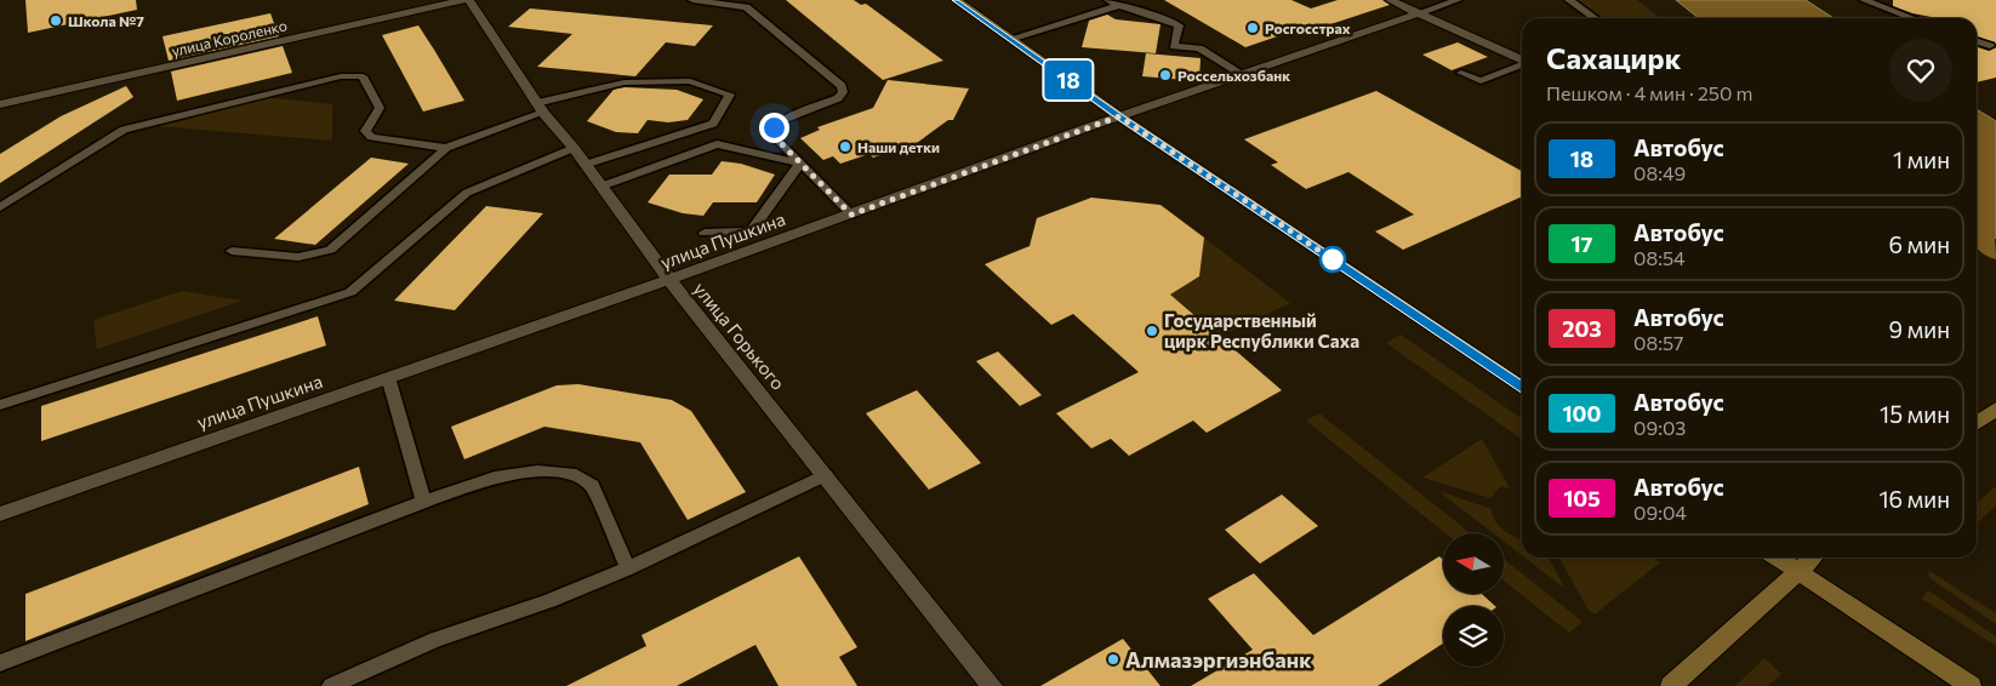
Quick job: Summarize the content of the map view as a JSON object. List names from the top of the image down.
{
  "streets": {
    "street": ["улица Короленко", "улица Пушкина", "улица Горького"]
  },
  "crossings": [
    ["улица Пушкина", "улица Горького"]
  ],
  "places": [
    "Школа №7",
    "Росгосстрах",
    "Россельхозбанк",
    "Наши детки",
    "Государственный цирк Республики Саха",
    "Алмазэргиэнбанк"
  ],
  "lines": ["bus line 18"],
  "north": "left",
  "page": {
    "on_map": "18",
    "heading": ["Сахацирк", "Пешком · 4 мин · 250 m"],
    "list": [
      {
        "mark": "18",
        "name": "Автобус",
        "note": "08:49",
        "value": "1 мин"
      },
      {
        "mark": "17",
        "name": "Автобус",
        "note": "08:54",
        "value": "6 мин"
      },
      {
        "mark": "203",
        "name": "Автобус",
        "note": "08:57",
        "value": "9 мин"
      },
      {
        "mark": "100",
        "name": "Автобус",
        "note": "09:03",
        "value": "15 мин"
      },
      {
        "mark": "105",
        "name": "Автобус",
        "note": "09:04",
        "value": "16 мин"
      }
    ]
  }
}
